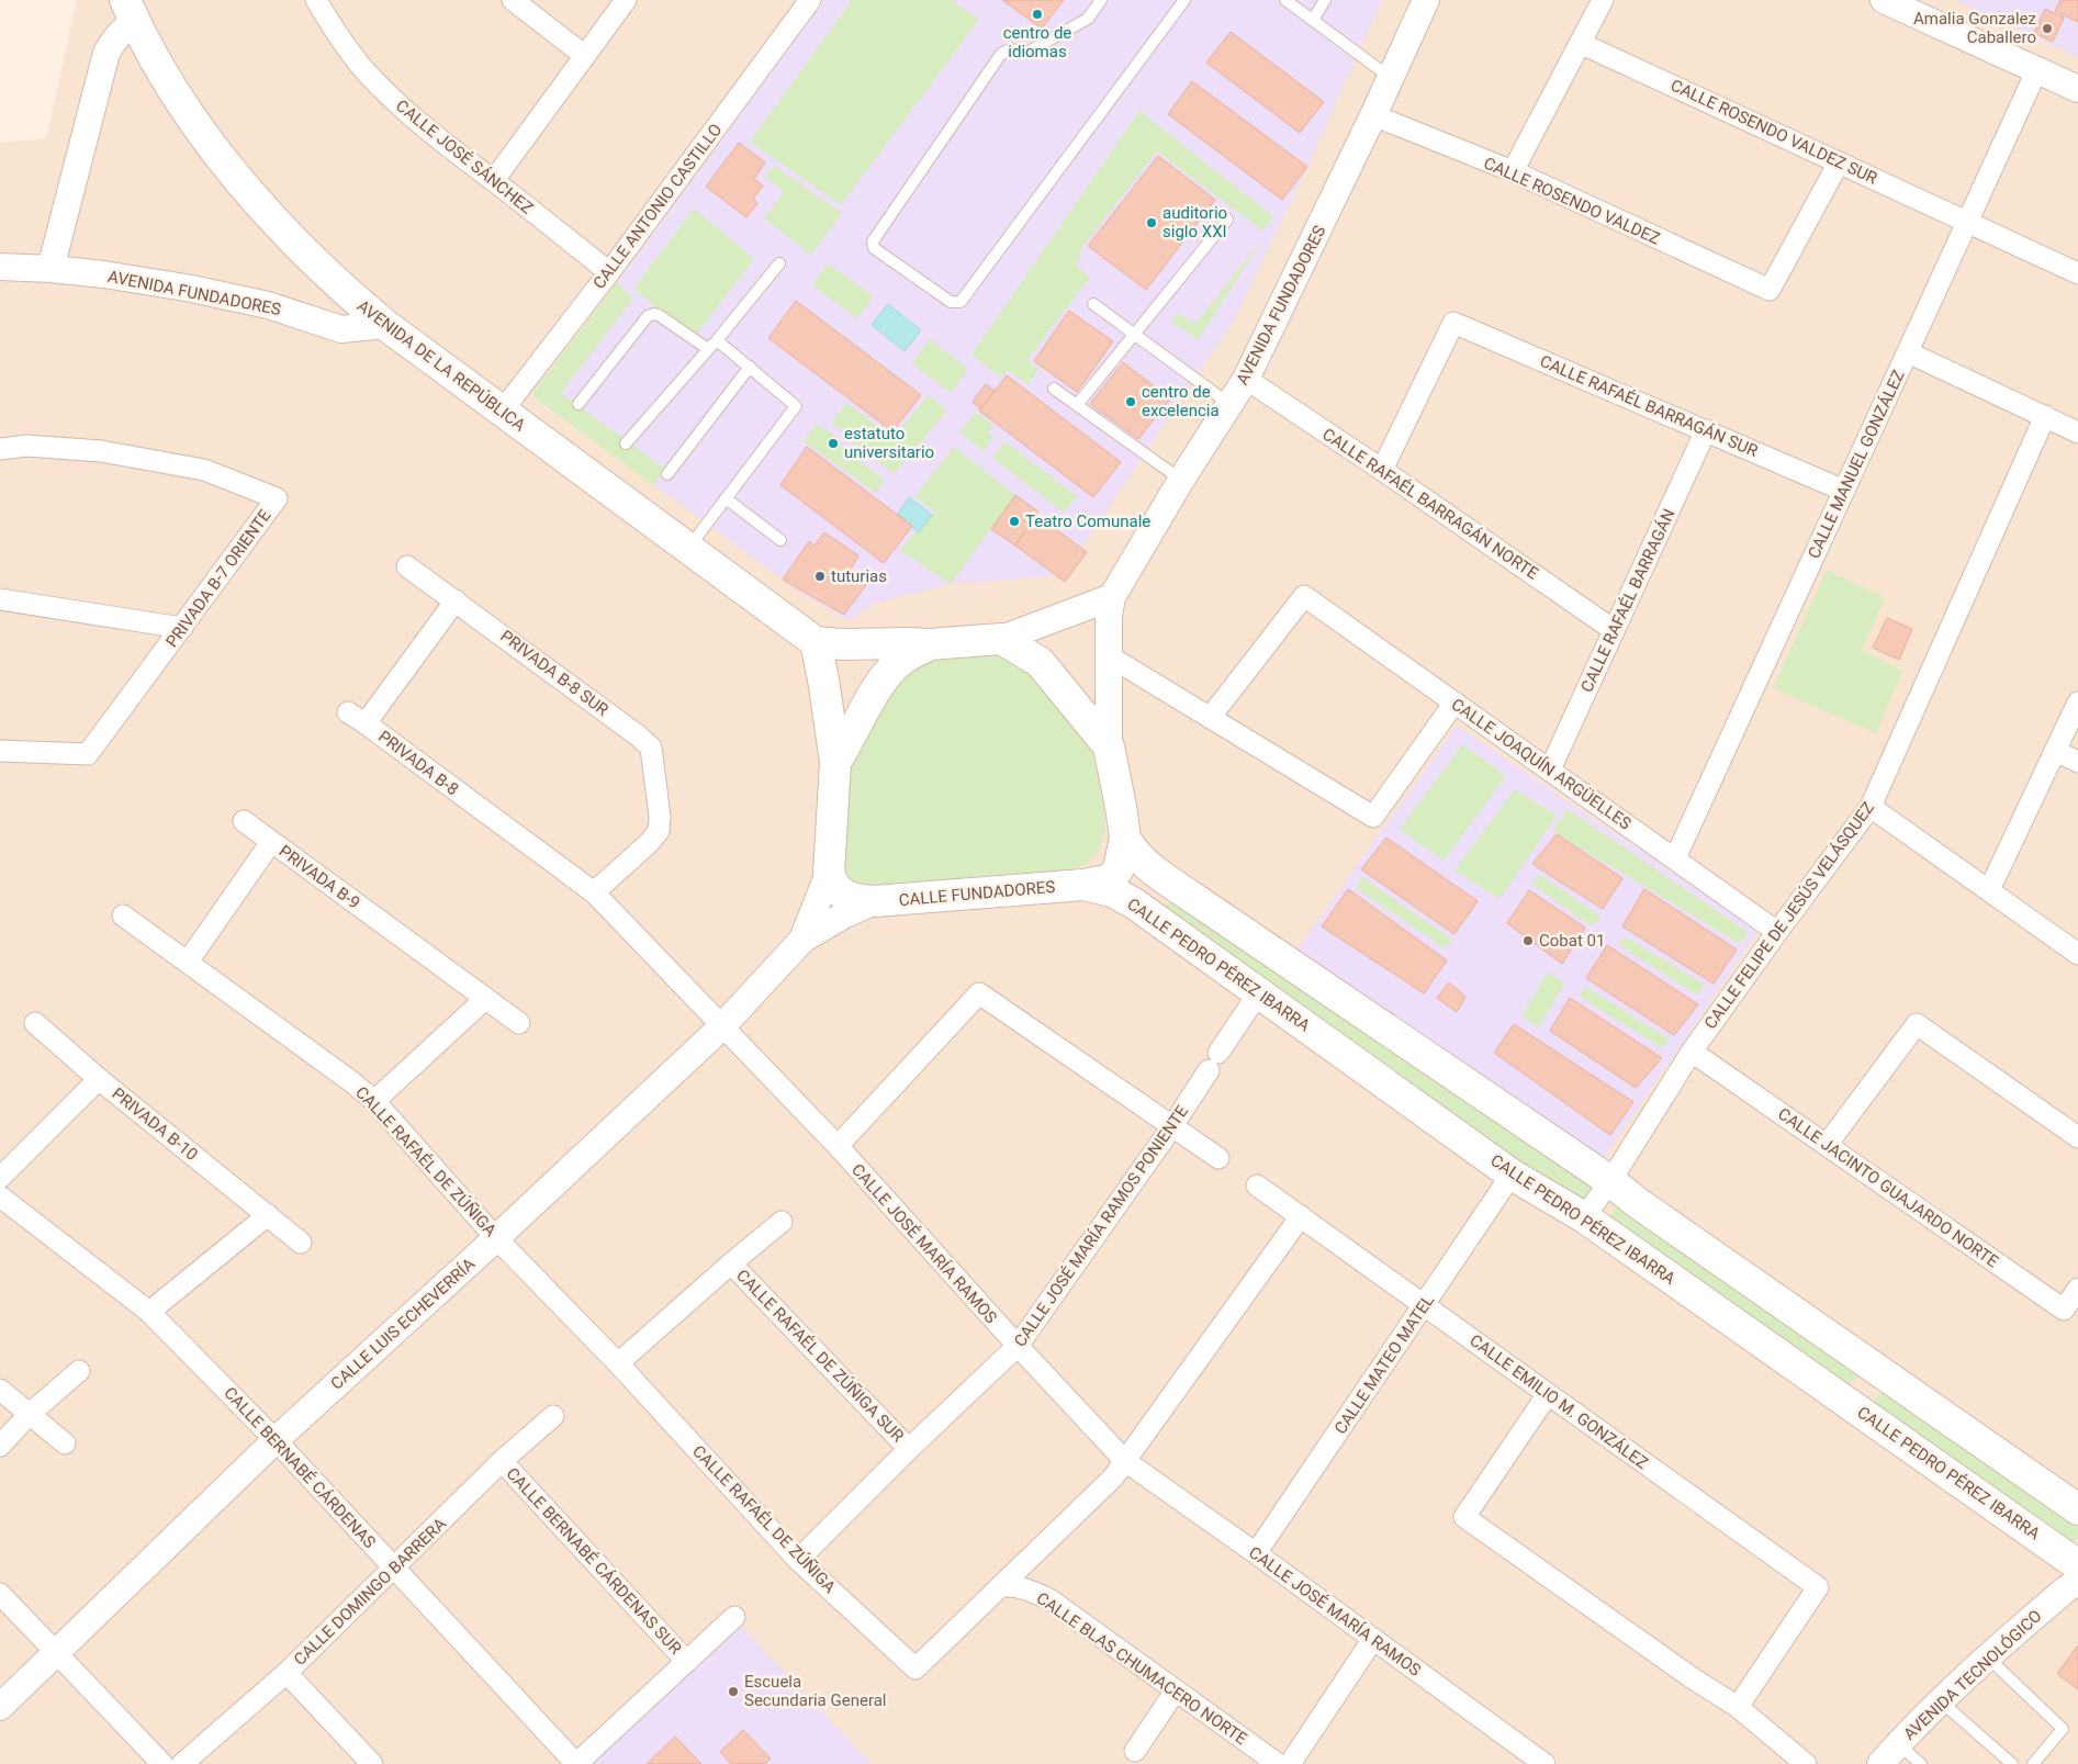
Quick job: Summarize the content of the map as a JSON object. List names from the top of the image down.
{
  "streets": {
    "main road": ["AVENIDA DE LA REPÚBLICA", "CALLE FUNDADORES", "CALLE PEDRO PÉREZ IBARRA"],
    "street": [
      "CALLE ROSENDO VALDEZ SUR",
      "CALLE JOSÉ SÁNCHEZ",
      "CALLE ROSENDO VALDEZ",
      "CALLE ANTONIO CASTILLO",
      "AVENIDA FUNDADORES",
      "CALLE RAFAÉL BARRAGÁN SUR",
      "CALLE MANUEL GONZÁLEZ",
      "CALLE RAFAÉL BARRAGÁN NORTE",
      "PRIVADA B-7 ORIENTE",
      "CALLE RAFAÉL BARRAGÁN",
      "PRIVADA B-8 SUR",
      "PRIVADA B-8",
      "CALLE JOAQUÍN ARGÜELLES",
      "PRIVADA B-9",
      "CALLE FELIPE DE JESÚS VELÁSQUEZ",
      "PRIVADA B-10",
      "CALLE RAFAÉL DE ZÚÑIGA",
      "CALLE JACINTO GUAJARDO NORTE",
      "CALLE JOSÉ MARÍA RAMOS PONIENTE",
      "CALLE JOSÉ MARÍA RAMOS",
      "CALLE LUIS ECHEVERRÍA",
      "CALLE RAFAÉL DE ZÚÑIGA SUR",
      "CALLE MATEO MATEL",
      "CALLE EMILIO M. GONZÁLEZ",
      "CALLE BERNABÉ CÁRDENAS",
      "CALLE BERNABÉ CÁRDENAS SUR",
      "CALLE DOMINGO BARRERA",
      "CALLE BLAS CHUMACERO NORTE",
      "AVENIDA TECNOLÓGICO"
    ]
  },
  "crossings": [
    ["CALLE ROSENDO VALDEZ SUR", "CALLE ROSENDO VALDEZ"],
    ["CALLE ROSENDO VALDEZ SUR", "CALLE MANUEL GONZÁLEZ"],
    ["CALLE JOSÉ SÁNCHEZ", "CALLE ANTONIO CASTILLO"],
    ["CALLE ROSENDO VALDEZ", "AVENIDA FUNDADORES"],
    ["CALLE ANTONIO CASTILLO", "AVENIDA DE LA REPÚBLICA"],
    ["AVENIDA FUNDADORES", "AVENIDA DE LA REPÚBLICA"],
    ["AVENIDA FUNDADORES", "CALLE RAFAÉL BARRAGÁN NORTE"],
    ["AVENIDA FUNDADORES", "CALLE FUNDADORES"],
    ["CALLE RAFAÉL BARRAGÁN SUR", "CALLE MANUEL GONZÁLEZ"],
    ["CALLE RAFAÉL BARRAGÁN SUR", "CALLE RAFAÉL BARRAGÁN NORTE"],
    ["CALLE RAFAÉL BARRAGÁN SUR", "CALLE RAFAÉL BARRAGÁN"],
    ["CALLE MANUEL GONZÁLEZ", "CALLE JOAQUÍN ARGÜELLES"],
    ["CALLE RAFAÉL BARRAGÁN NORTE", "CALLE RAFAÉL BARRAGÁN"],
    ["CALLE RAFAÉL BARRAGÁN", "CALLE JOAQUÍN ARGÜELLES"],
    ["PRIVADA B-8 SUR", "PRIVADA B-8"],
    ["PRIVADA B-8", "CALLE JOSÉ MARÍA RAMOS"],
    ["PRIVADA B-8", "CALLE LUIS ECHEVERRÍA"],
    ["CALLE JOAQUÍN ARGÜELLES", "CALLE FELIPE DE JESÚS VELÁSQUEZ"],
    ["PRIVADA B-9", "CALLE RAFAÉL DE ZÚÑIGA"],
    ["CALLE FUNDADORES", "CALLE PEDRO PÉREZ IBARRA"],
    ["CALLE FUNDADORES", "CALLE LUIS ECHEVERRÍA"],
    ["CALLE FELIPE DE JESÚS VELÁSQUEZ", "CALLE PEDRO PÉREZ IBARRA"],
    ["CALLE FELIPE DE JESÚS VELÁSQUEZ", "CALLE JACINTO GUAJARDO NORTE"],
    ["CALLE PEDRO PÉREZ IBARRA", "CALLE JOSÉ MARÍA RAMOS PONIENTE"],
    ["CALLE PEDRO PÉREZ IBARRA", "CALLE MATEO MATEL"],
    ["CALLE PEDRO PÉREZ IBARRA", "AVENIDA TECNOLÓGICO"],
    ["CALLE RAFAÉL DE ZÚÑIGA", "CALLE JOSÉ MARÍA RAMOS PONIENTE"],
    ["CALLE RAFAÉL DE ZÚÑIGA", "CALLE LUIS ECHEVERRÍA"],
    ["CALLE RAFAÉL DE ZÚÑIGA", "CALLE BLAS CHUMACERO NORTE"],
    ["CALLE JOSÉ MARÍA RAMOS PONIENTE", "CALLE JOSÉ MARÍA RAMOS"],
    ["CALLE JOSÉ MARÍA RAMOS PONIENTE", "CALLE RAFAÉL DE ZÚÑIGA SUR"],
    ["CALLE JOSÉ MARÍA RAMOS", "CALLE LUIS ECHEVERRÍA"],
    ["CALLE JOSÉ MARÍA RAMOS", "CALLE MATEO MATEL"],
    ["CALLE LUIS ECHEVERRÍA", "CALLE BERNABÉ CÁRDENAS"],
    ["CALLE MATEO MATEL", "CALLE EMILIO M. GONZÁLEZ"],
    ["CALLE BERNABÉ CÁRDENAS", "CALLE BERNABÉ CÁRDENAS SUR"],
    ["CALLE BERNABÉ CÁRDENAS", "CALLE DOMINGO BARRERA"],
    ["CALLE BERNABÉ CÁRDENAS SUR", "CALLE DOMINGO BARRERA"]
  ],
  "places": [
    "centro de idiomas",
    "Amalia Gonzalez Caballero",
    "auditorio siglo XXI",
    "centro de excelencia",
    "estatuto universitario",
    "Teatro Comunale",
    "tuturias",
    "Cobat 01",
    "Escuela Secundaria General"
  ]
}
